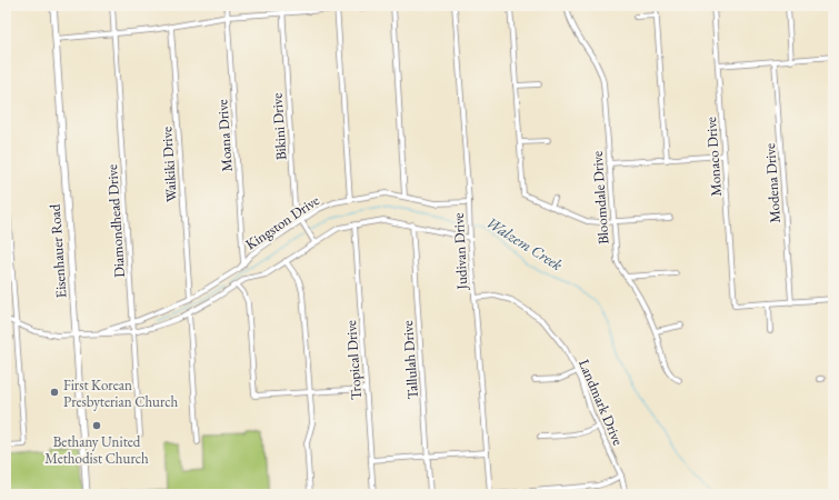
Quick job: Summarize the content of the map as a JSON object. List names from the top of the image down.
{
  "streets": {
    "main road": ["Eisenhauer Road"],
    "street": [
      "Bikini Drive",
      "Moana Drive",
      "Monaco Drive",
      "Waikiki Drive",
      "Modena Drive",
      "Bloomdale Drive",
      "Diamondhead Drive",
      "Kingston Drive",
      "Judivan Drive",
      "Tropical Drive",
      "Tallulah Drive",
      "Landmark Drive"
    ]
  },
  "crossings": [
    ["Bikini Drive", "Kingston Drive"],
    ["Moana Drive", "Kingston Drive"],
    ["Waikiki Drive", "Kingston Drive"],
    ["Diamondhead Drive", "Kingston Drive"],
    ["Kingston Drive", "Eisenhauer Road"],
    ["Kingston Drive", "Judivan Drive"],
    ["Kingston Drive", "Tropical Drive"],
    ["Kingston Drive", "Tallulah Drive"],
    ["Judivan Drive", "Landmark Drive"]
  ],
  "water": ["Walzem Creek"],
  "places": ["First Korean Presbyterian Church", "Bethany United Methodist Church"]
}
